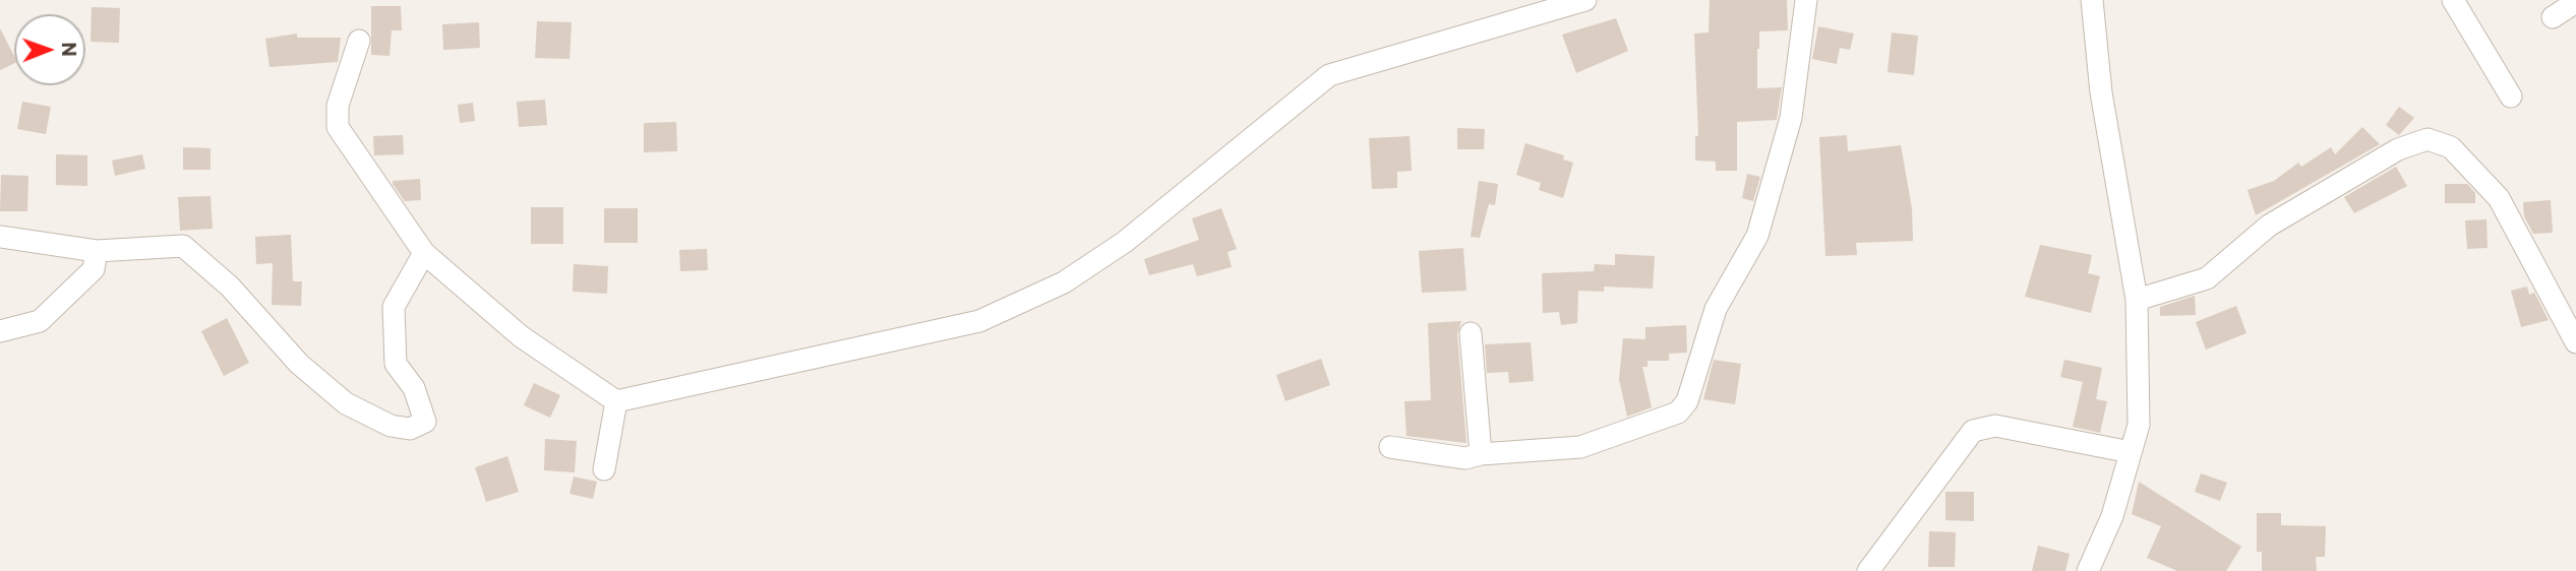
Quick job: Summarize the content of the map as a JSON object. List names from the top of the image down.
{
  "north": "right"
}
